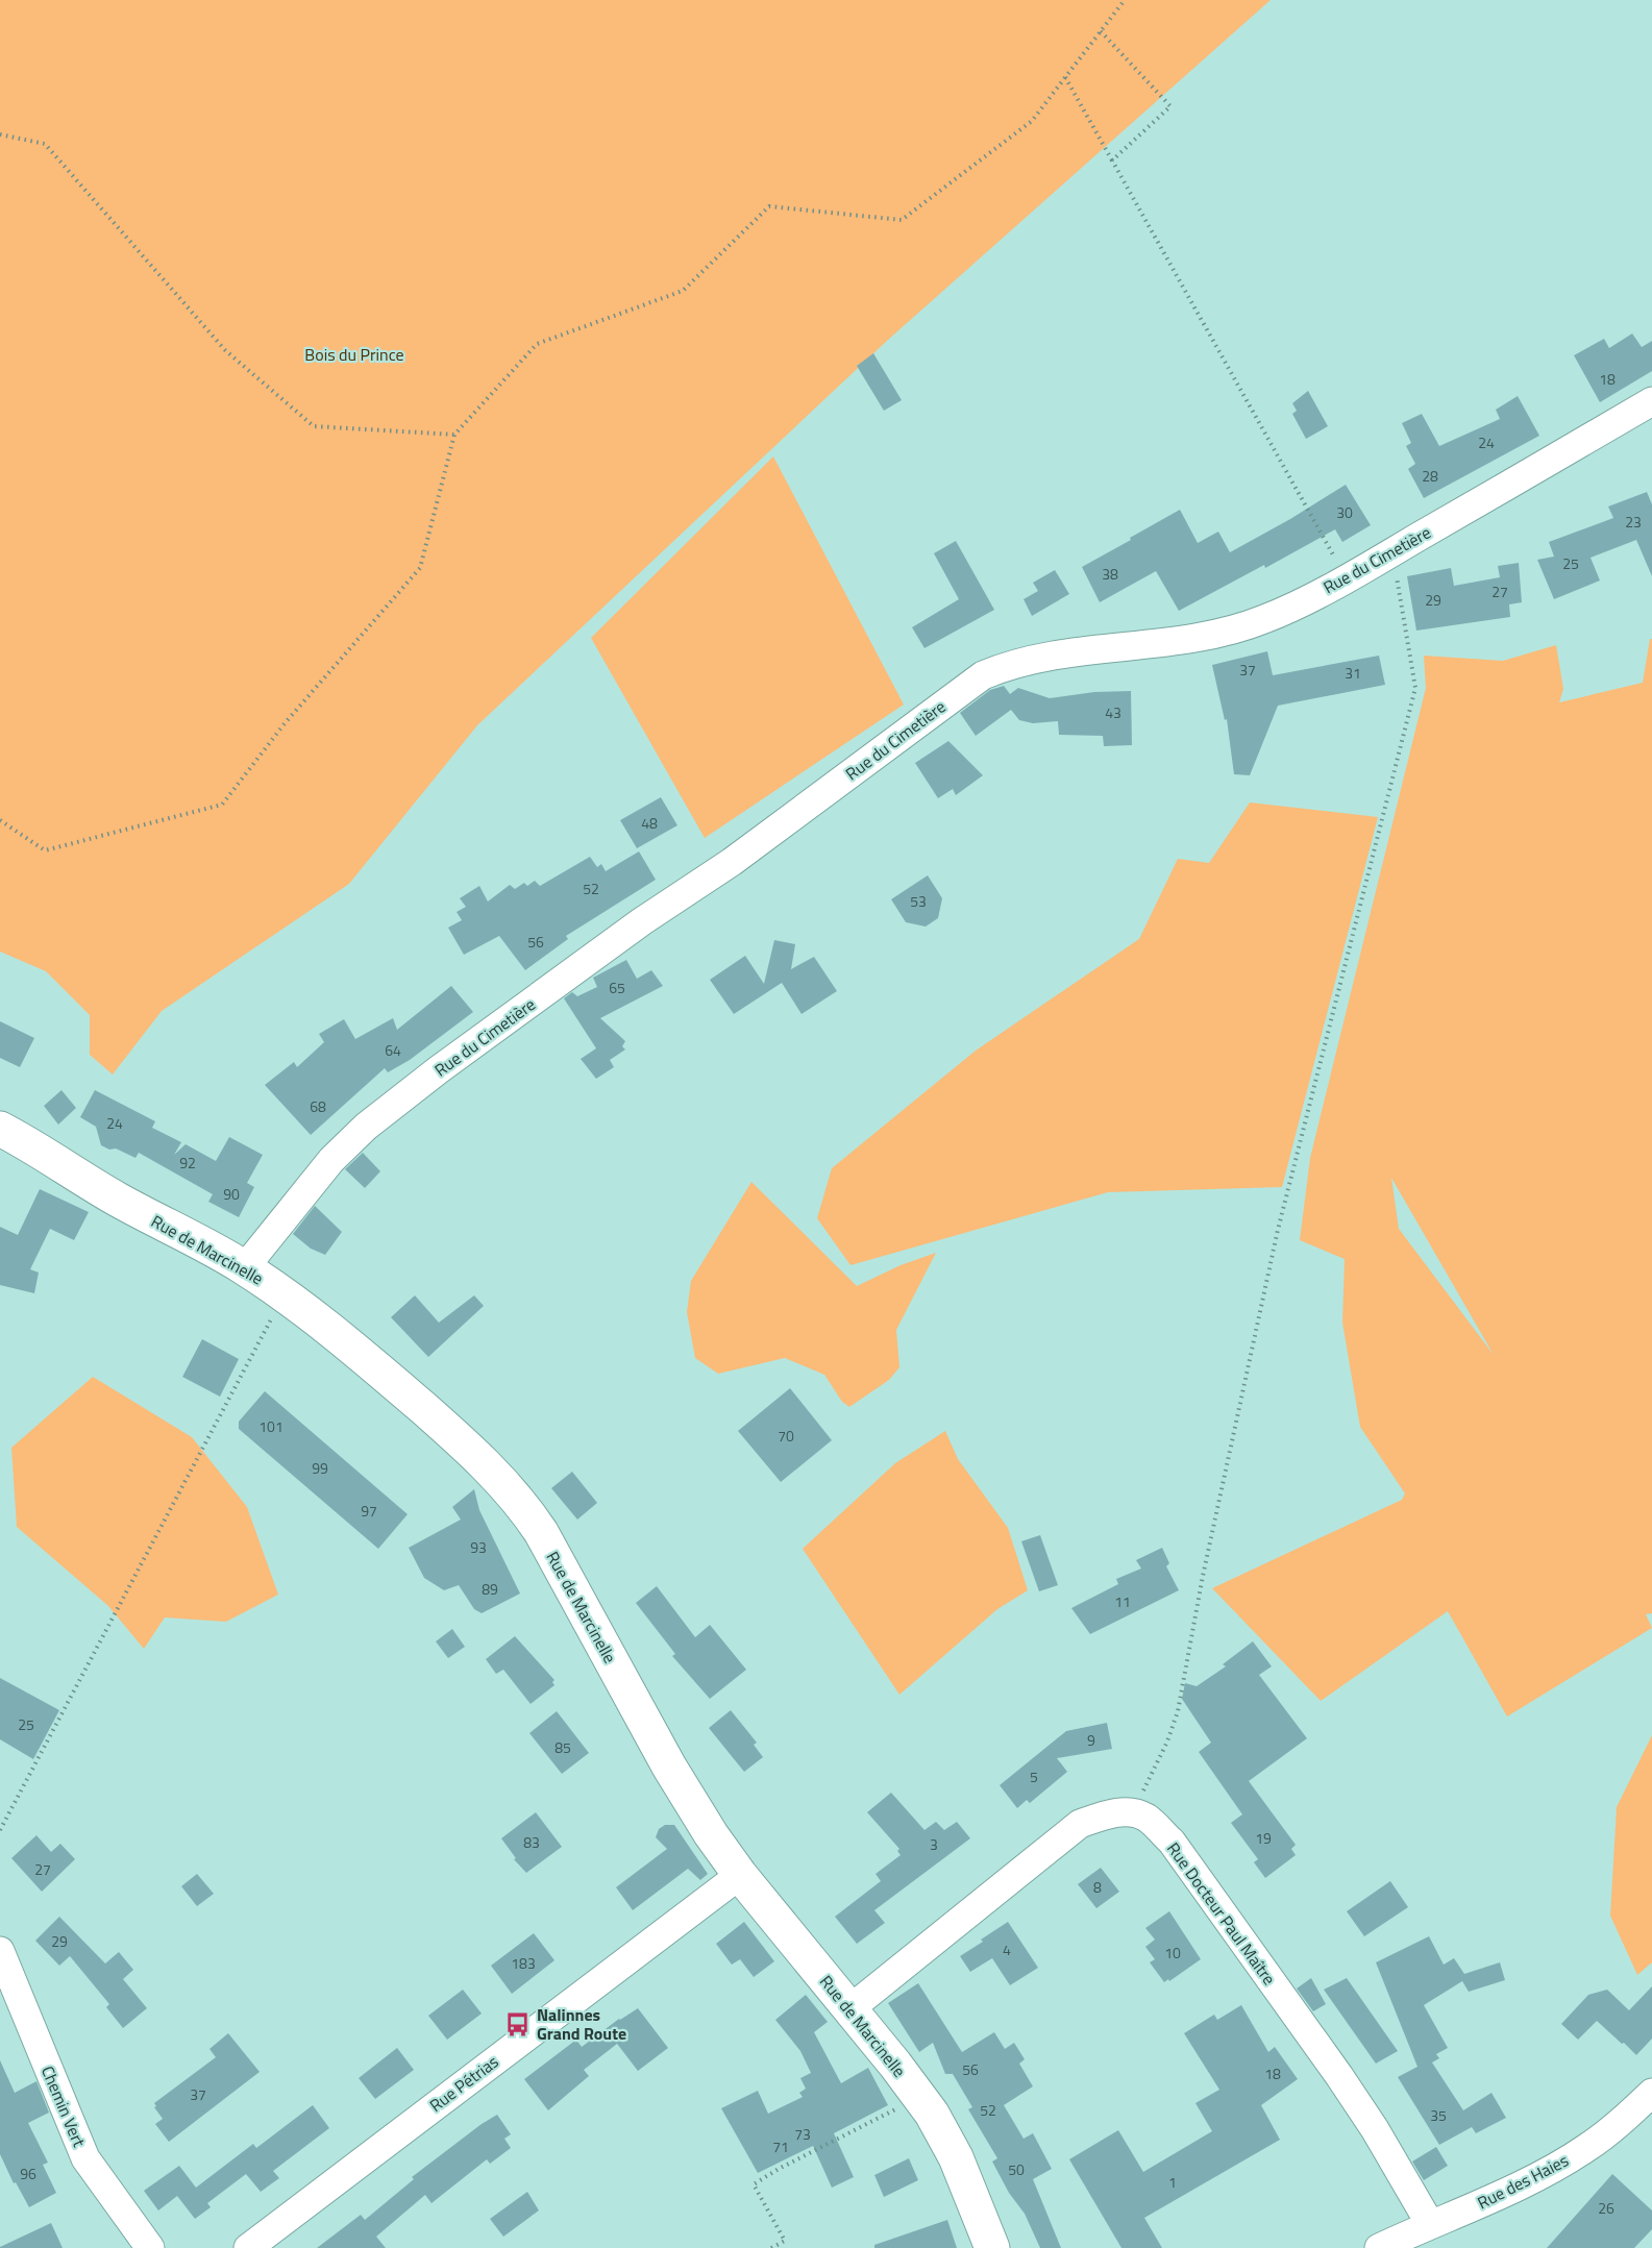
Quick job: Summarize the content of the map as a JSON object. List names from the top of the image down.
{
  "streets": {
    "street": [
      "Rue du Cimetière",
      "Rue de Marcinelle",
      "Rue Docteur Paul Maître",
      "Rue Pétrias",
      "Chemin Vert",
      "Rue des Haies"
    ]
  },
  "crossings": [
    ["Rue du Cimetière", "Rue de Marcinelle"],
    ["Rue de Marcinelle", "Rue Pétrias"],
    ["Rue Docteur Paul Maître", "Rue des Haies"]
  ],
  "parks": ["Bois du Prince"],
  "places": {
    "bus stop": ["Nalinnes Grand Route"]
  },
  "house_numbers": [
    "18",
    "24",
    "28",
    "30",
    "23",
    "25",
    "38",
    "27",
    "29",
    "37",
    "31",
    "43",
    "48",
    "52",
    "53",
    "56",
    "65",
    "64",
    "68",
    "24",
    "92",
    "90",
    "101",
    "70",
    "99",
    "97",
    "93",
    "89",
    "11",
    "25",
    "9",
    "85",
    "5",
    "19",
    "83",
    "3",
    "27",
    "8",
    "29",
    "4",
    "10",
    "183",
    "56",
    "18",
    "37",
    "52",
    "35",
    "73",
    "71",
    "50",
    "96",
    "1",
    "26"
  ]
}
